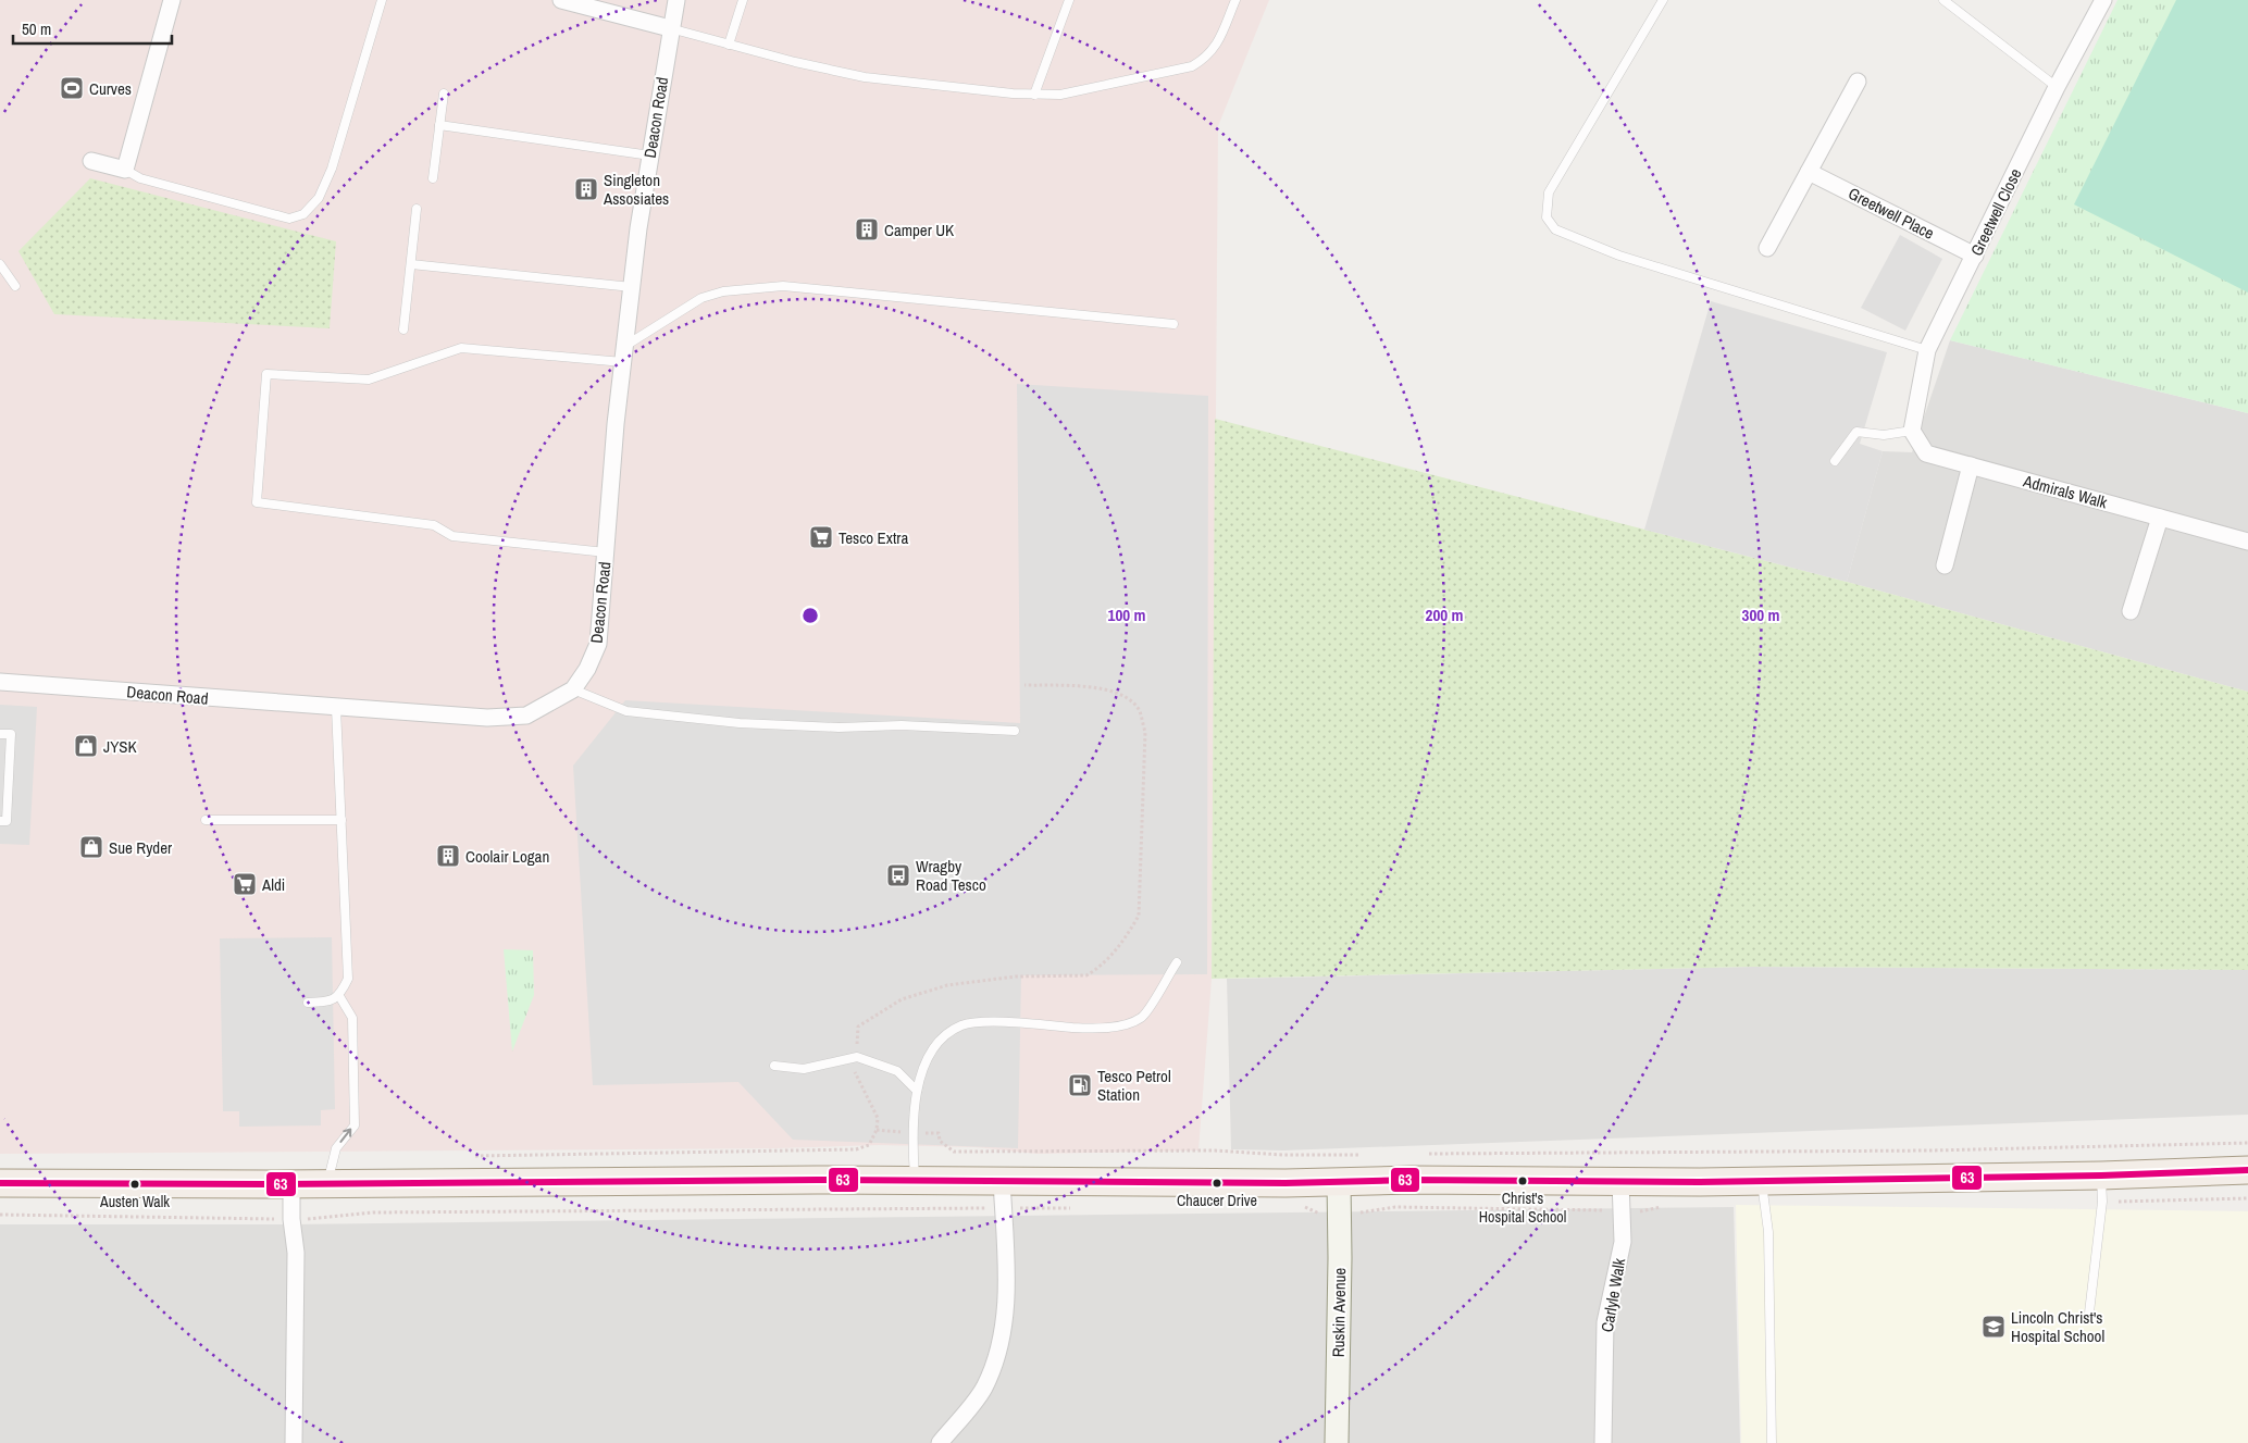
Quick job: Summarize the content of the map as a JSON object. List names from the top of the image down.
{
  "streets": {
    "main road": ["Ruskin Avenue"],
    "street": [
      "Deacon Road",
      "Greetwell Close",
      "Greetwell Place",
      "Admirals Walk",
      "Carlyle Walk"
    ]
  },
  "crossings": [
    ["Greetwell Close", "Greetwell Place"],
    ["Greetwell Close", "Admirals Walk"]
  ],
  "places": {
    "sports": ["Curves"],
    "building": ["Singleton Assosiates", "Camper UK", "Coolair Logan"],
    "supermarket": ["Tesco Extra", "Aldi"],
    "shop": ["JYSK", "Sue Ryder"],
    "bus stop": ["Wragby Road Tesco"],
    "fuel station": ["Tesco Petrol Station"],
    "other": ["Christ's Hospital School", "Chaucer Drive", "Austen Walk"],
    "school or university": ["Lincoln Christ's Hospital School"]
  },
  "lines": ["transit line 63"],
  "scale_bar": "50 m",
  "rings": ["100 m", "200 m", "300 m"]
}
